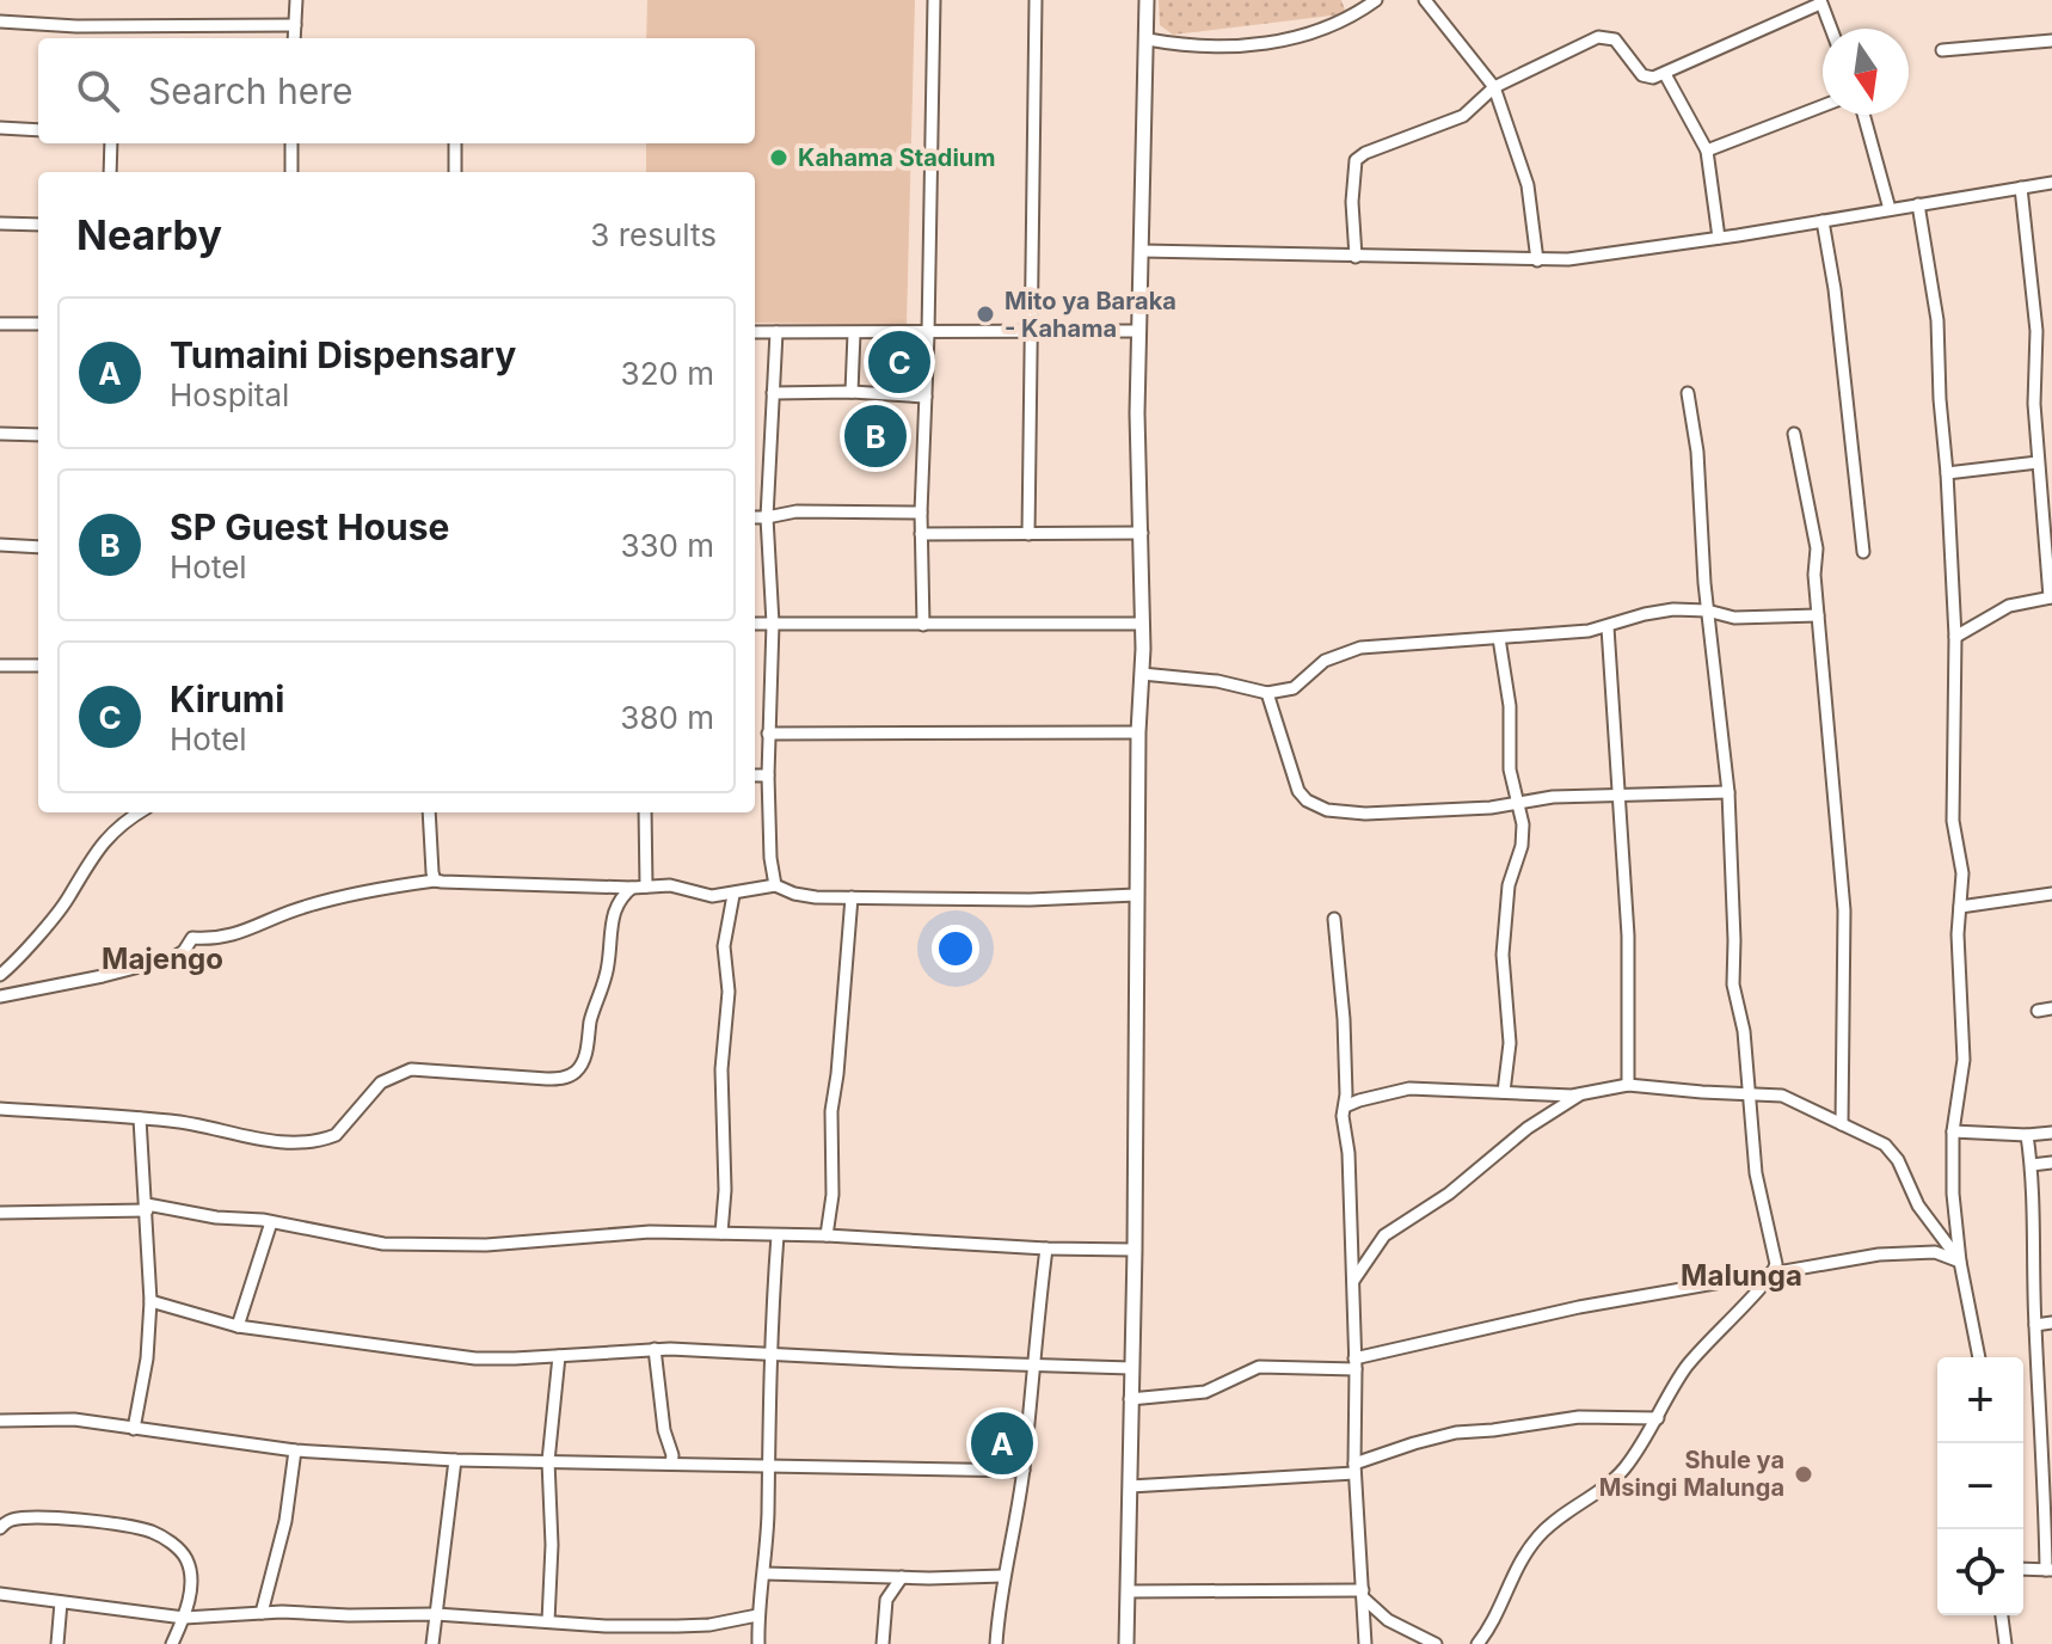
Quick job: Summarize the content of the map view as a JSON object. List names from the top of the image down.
{
  "districts": ["Majengo", "Malunga"],
  "places": ["Kahama Stadium", "Mito ya Baraka - Kahama", "Shule ya Msingi Malunga"],
  "north": "bottom",
  "page": {
    "search": "Search here",
    "heading": ["Nearby", "3 results"],
    "list": [
      {
        "mark": "A",
        "name": "Tumaini Dispensary",
        "note": "Hospital",
        "value": "320 m"
      },
      {
        "mark": "B",
        "name": "SP Guest House",
        "note": "Hotel",
        "value": "330 m"
      },
      {
        "mark": "C",
        "name": "Kirumi",
        "note": "Hotel",
        "value": "380 m"
      }
    ],
    "pins": ["C", "B", "A"],
    "map_buttons": ["+", "−"]
  }
}
